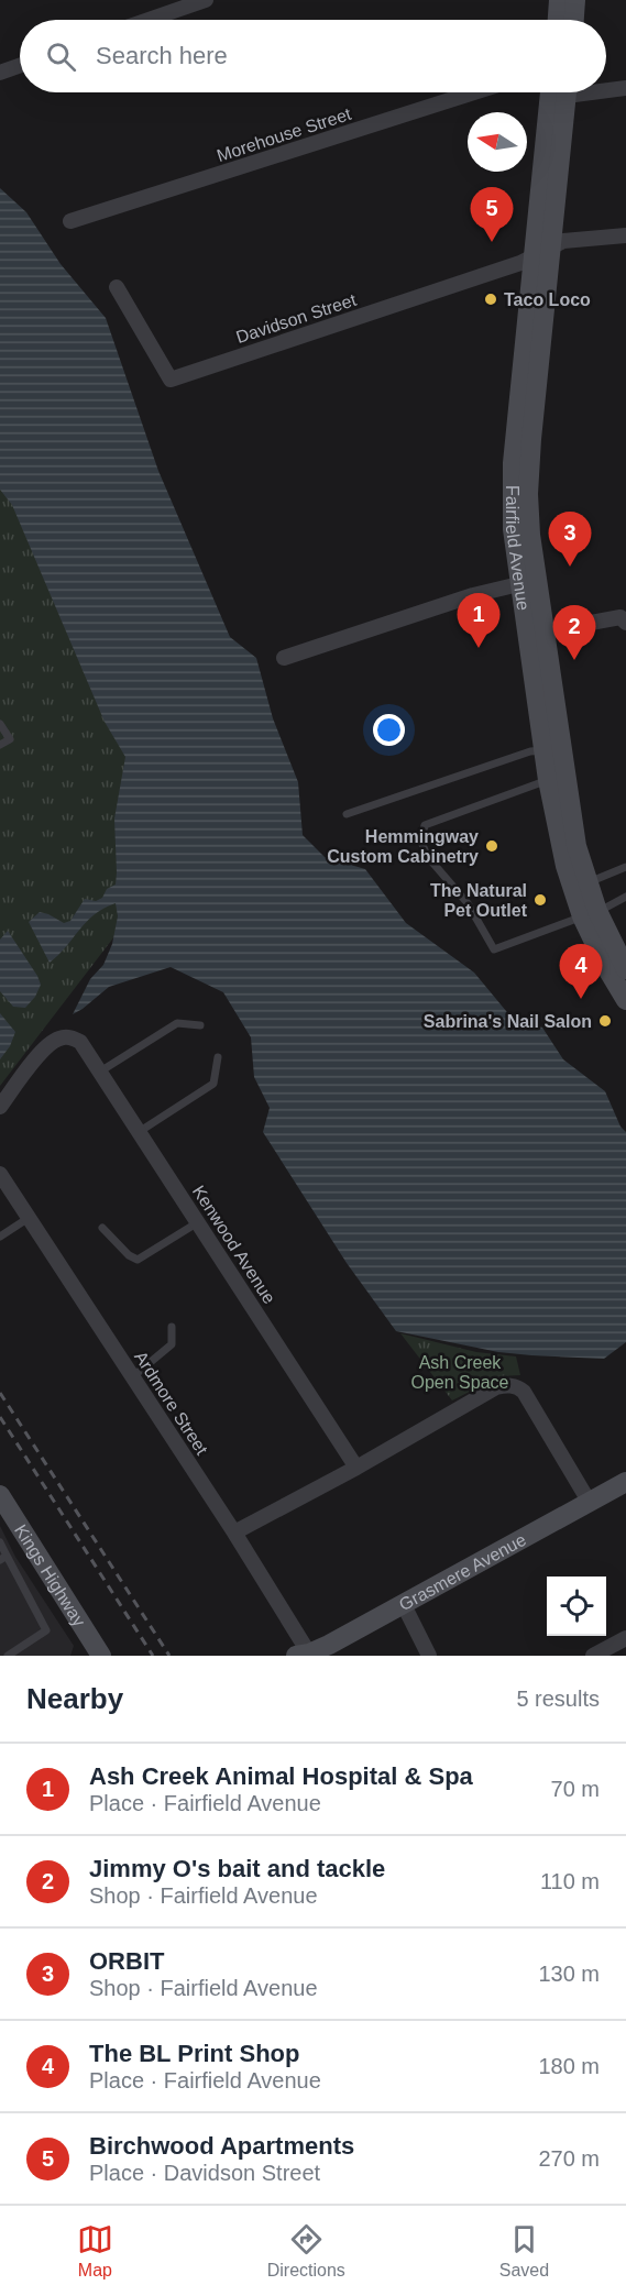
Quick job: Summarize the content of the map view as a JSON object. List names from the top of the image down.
{
  "streets": {
    "main road": ["Fairfield Avenue", "Grasmere Avenue", "Kings Highway"],
    "street": [
      "Morehouse Street",
      "Davidson Street",
      "Kenwood Avenue",
      "Ardmore Street"
    ]
  },
  "crossings": [
    ["Davidson Street", "Fairfield Avenue"],
    ["Ardmore Street", "Grasmere Avenue"]
  ],
  "parks": ["Ash Creek Open Space"],
  "places": [
    "Taco Loco",
    "Hemmingway Custom Cabinetry",
    "The Natural Pet Outlet",
    "Sabrina's Nail Salon"
  ],
  "north": "left",
  "page": {
    "search": "Search here",
    "pins": [
      "5",
      "3",
      "1",
      "2",
      "4"
    ],
    "heading": ["Nearby", "5 results"],
    "list": [
      {
        "mark": "1",
        "name": "Ash Creek Animal Hospital & Spa",
        "note": "Place · Fairfield Avenue",
        "value": "70 m"
      },
      {
        "mark": "2",
        "name": "Jimmy O's bait and tackle",
        "note": "Shop · Fairfield Avenue",
        "value": "110 m"
      },
      {
        "mark": "3",
        "name": "ORBIT",
        "note": "Shop · Fairfield Avenue",
        "value": "130 m"
      },
      {
        "mark": "4",
        "name": "The BL Print Shop",
        "note": "Place · Fairfield Avenue",
        "value": "180 m"
      },
      {
        "mark": "5",
        "name": "Birchwood Apartments",
        "note": "Place · Davidson Street",
        "value": "270 m"
      }
    ],
    "nav": ["Map", "Directions", "Saved"]
  }
}
